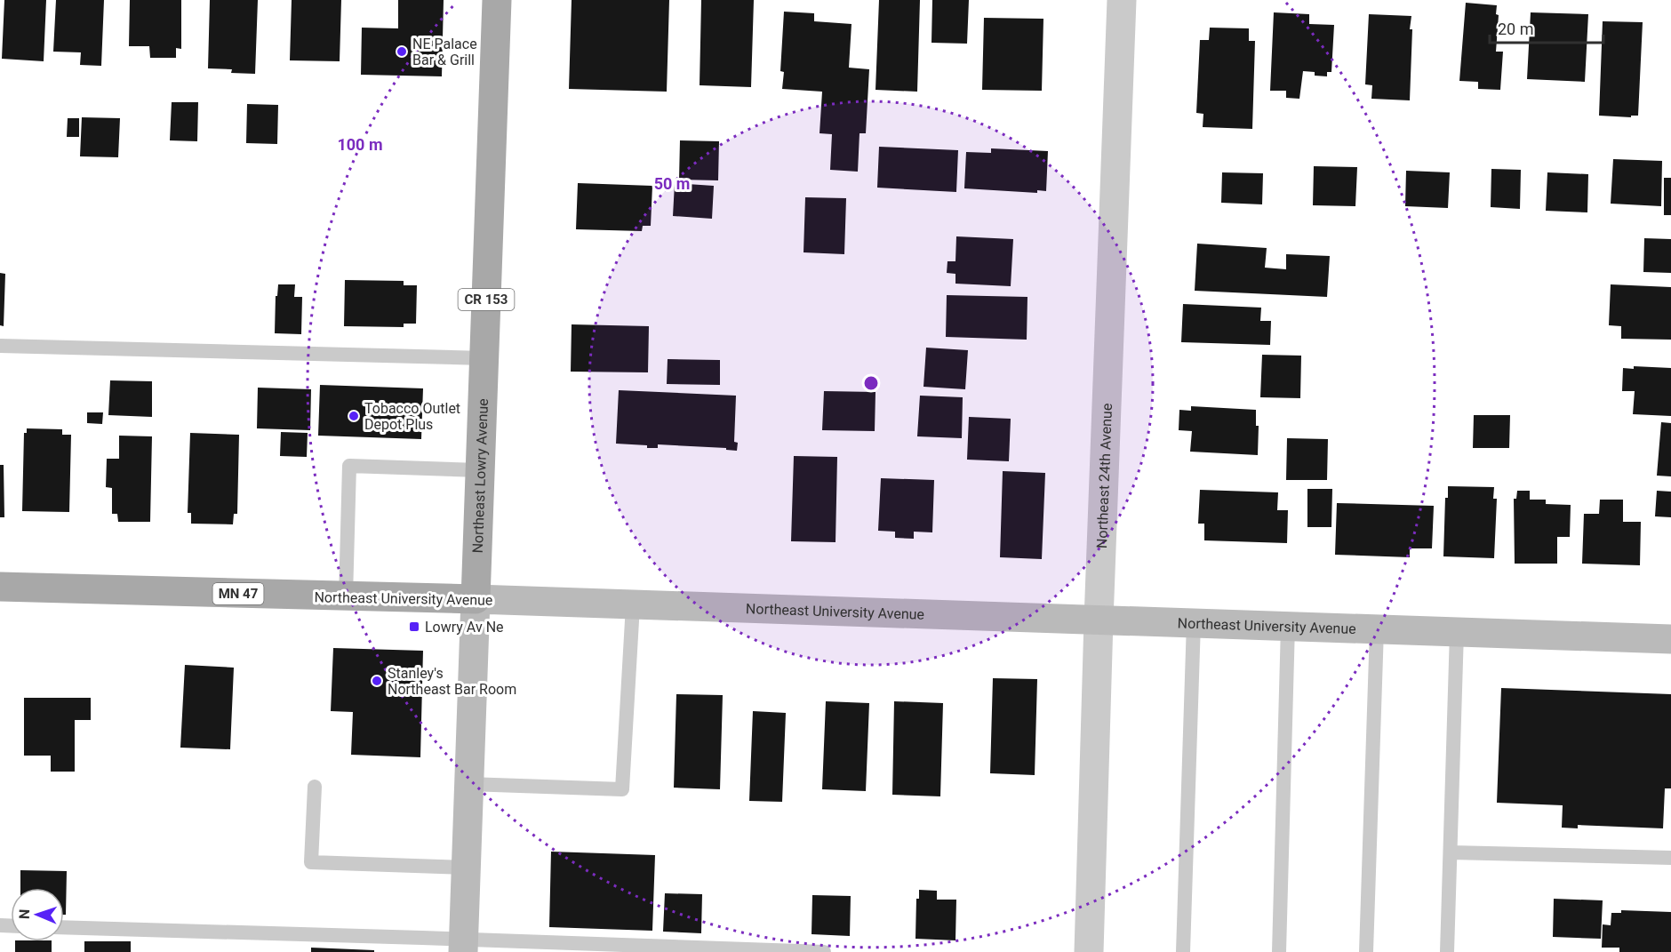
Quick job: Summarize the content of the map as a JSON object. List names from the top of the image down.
{
  "streets": {
    "main road": [
      "CR 153",
      "Northeast Lowry Avenue",
      "MN 47",
      "Northeast University Avenue"
    ],
    "street": ["Northeast 24th Avenue"]
  },
  "crossings": [
    ["Northeast 24th Avenue", "Northeast University Avenue"],
    ["Northeast Lowry Avenue", "Northeast University Avenue"]
  ],
  "places": {
    "other": ["NE Palace Bar & Grill", "Tobacco Outlet Depot Plus", "Stanley's Northeast Bar Room"],
    "transit": ["Lowry Av Ne"]
  },
  "scale_bar": "20 m",
  "north": "left",
  "rings": ["100 m", "50 m"]
}
